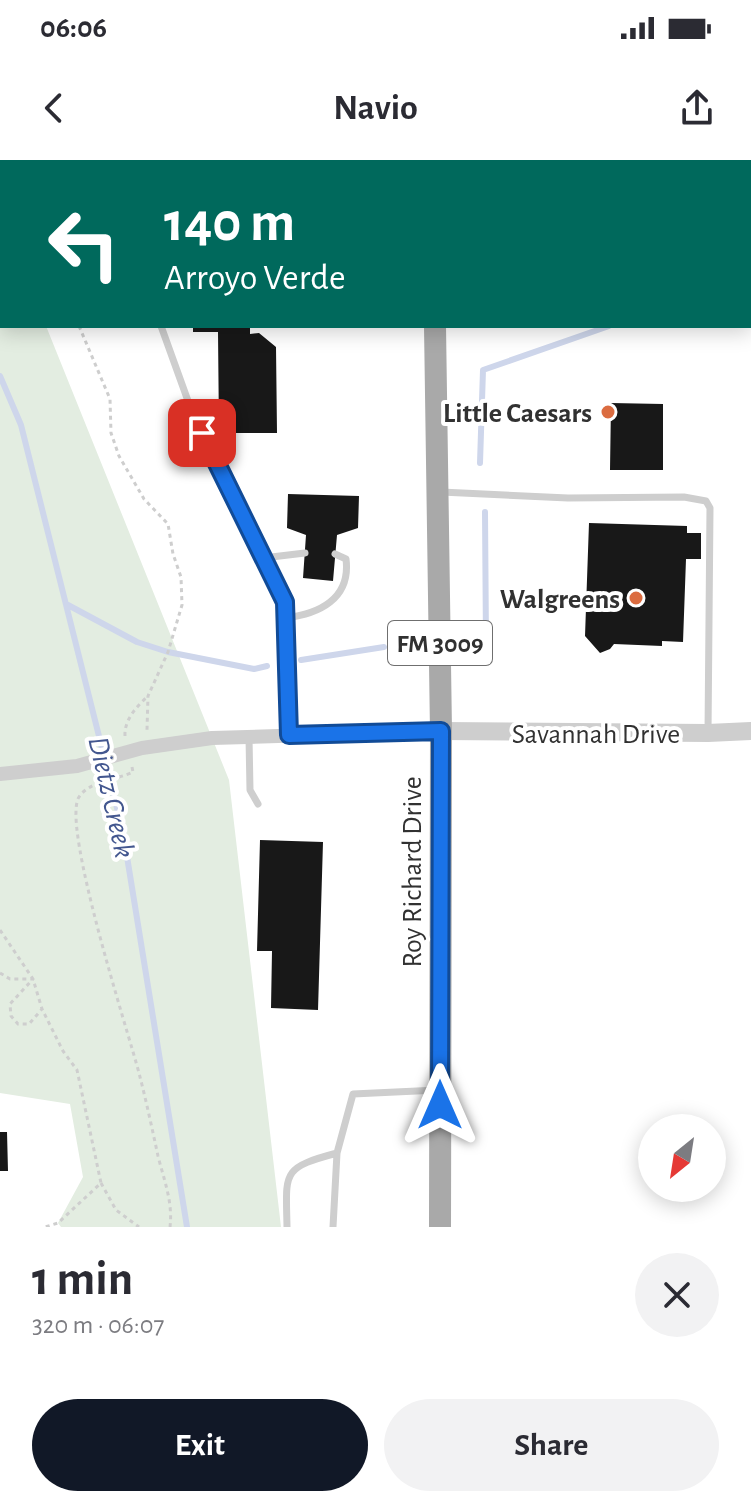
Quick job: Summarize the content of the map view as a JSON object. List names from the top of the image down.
{
  "streets": {
    "main road": ["FM 3009", "Roy Richard Drive"],
    "street": ["Savannah Drive"]
  },
  "crossings": [
    ["Savannah Drive", "Roy Richard Drive"]
  ],
  "water": ["Dietz Creek"],
  "places": ["Little Caesars", "Walgreens"],
  "north": "bottom left",
  "page": {
    "status": "06:06",
    "header": "Navio",
    "turn": ["140 m", "Arroyo Verde"],
    "heading": ["1 min", "320 m · 06:07"],
    "buttons": ["Exit", "Share"]
  }
}
